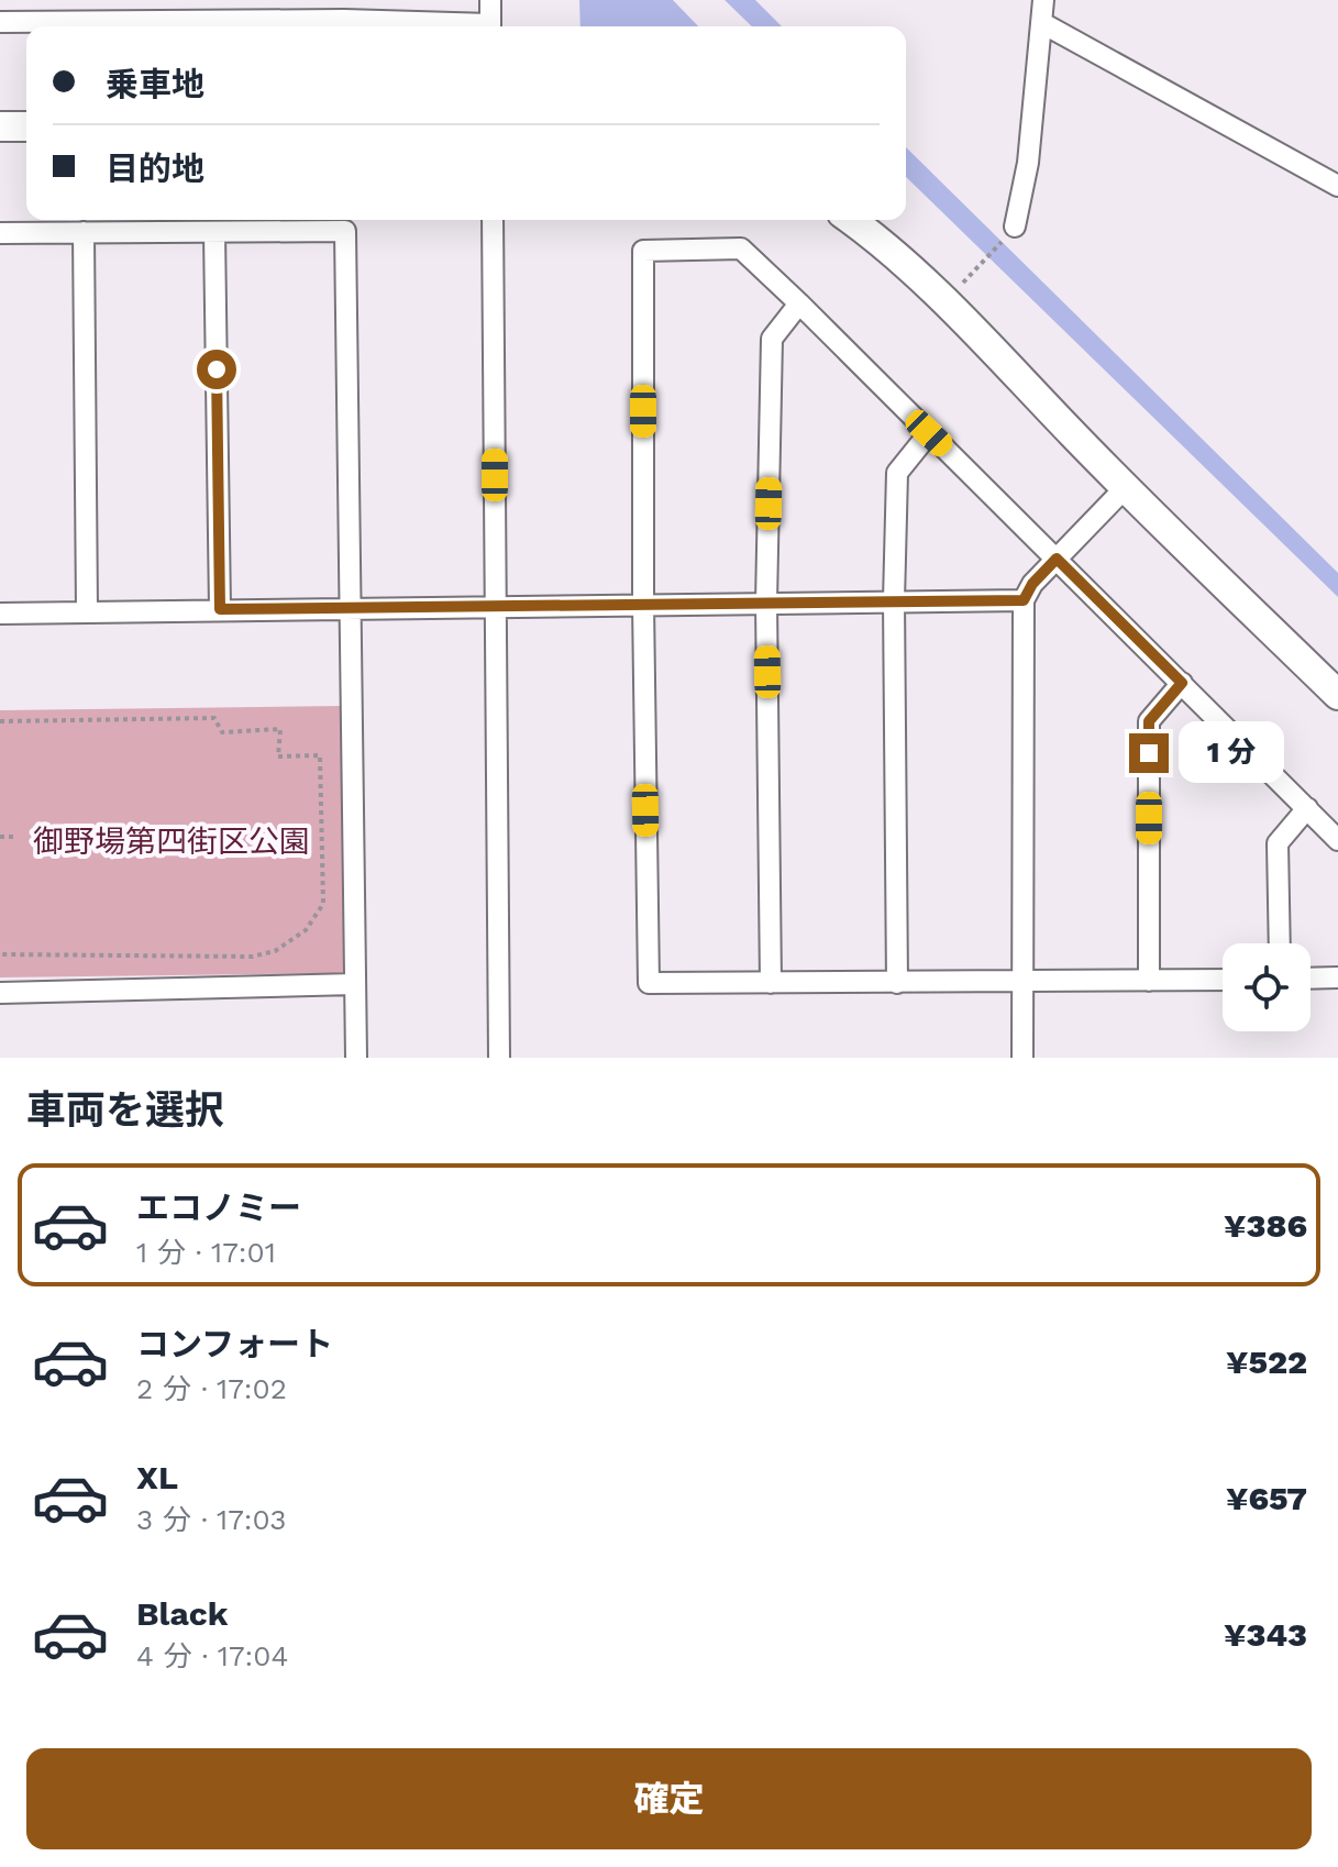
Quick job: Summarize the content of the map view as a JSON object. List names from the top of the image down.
{
  "parks": ["御野場第四街区公園"],
  "page": {
    "banner": ["乗車地", "目的地"],
    "bubble": "1 分",
    "heading": "車両を選択",
    "list": [
      {
        "name": "エコノミー",
        "note": "1 分 · 17:01",
        "value": "¥386"
      },
      {
        "name": "コンフォート",
        "note": "2 分 · 17:02",
        "value": "¥522"
      },
      {
        "name": "XL",
        "note": "3 分 · 17:03",
        "value": "¥657"
      },
      {
        "name": "Black",
        "note": "4 分 · 17:04",
        "value": "¥343"
      }
    ],
    "buttons": "確定"
  }
}
